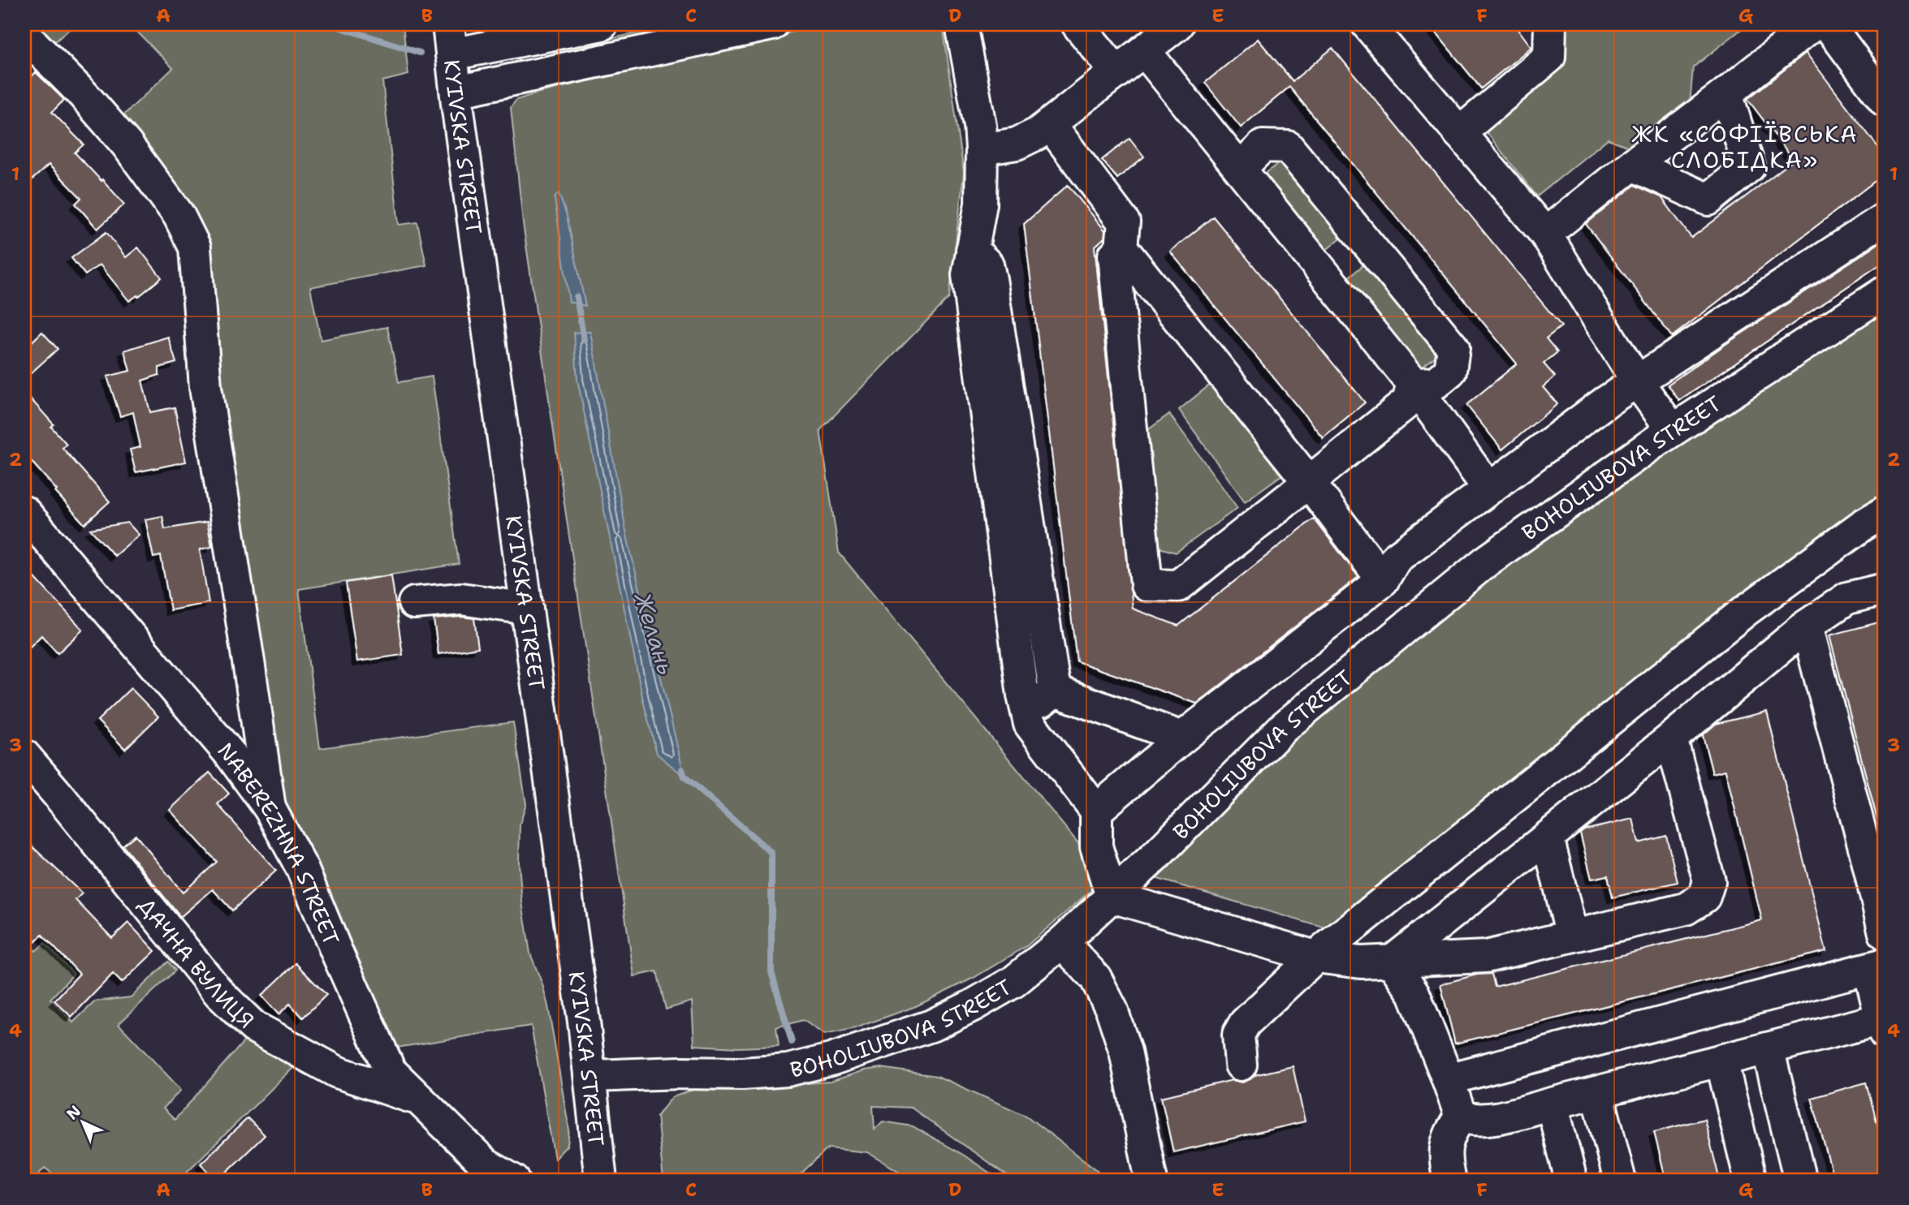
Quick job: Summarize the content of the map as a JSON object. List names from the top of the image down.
{
  "streets": {
    "street": [
      "KYIVSKA STREET",
      "BOHOLIUBOVA STREET",
      "NABEREZHNA STREET",
      "ДАЧНА ВУЛИЦЯ"
    ]
  },
  "crossings": [
    ["KYIVSKA STREET", "BOHOLIUBOVA STREET"],
    ["NABEREZHNA STREET", "ДАЧНА ВУЛИЦЯ"]
  ],
  "districts": ["ЖК «СОФІЇВСЬКА СЛОБІДКА»"],
  "water": ["Желань"],
  "north": "top left",
  "grid": {
    "columns": [
      "A",
      "B",
      "C",
      "D",
      "E",
      "F",
      "G"
    ],
    "rows": [
      "1",
      "2",
      "3",
      "4"
    ]
  }
}
